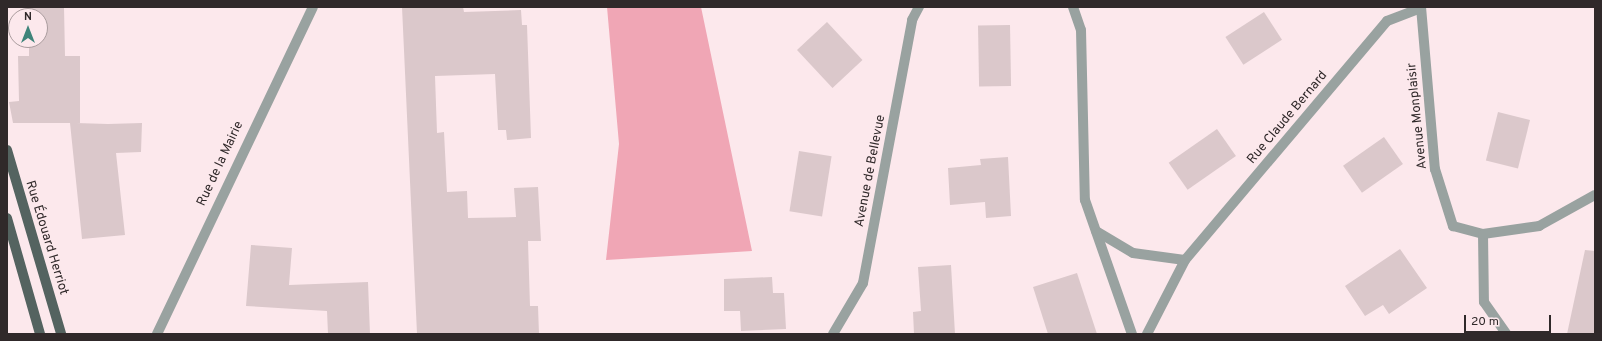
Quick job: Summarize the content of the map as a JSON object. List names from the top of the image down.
{
  "streets": {
    "main road": ["Rue Édouard Herriot"],
    "street": [
      "Avenue Monplaisir",
      "Rue Claude Bernard",
      "Rue de la Mairie",
      "Avenue de Bellevue"
    ]
  },
  "crossings": [
    ["Avenue Monplaisir", "Rue Claude Bernard"]
  ],
  "scale_bar": "20 m",
  "north": "top"
}
